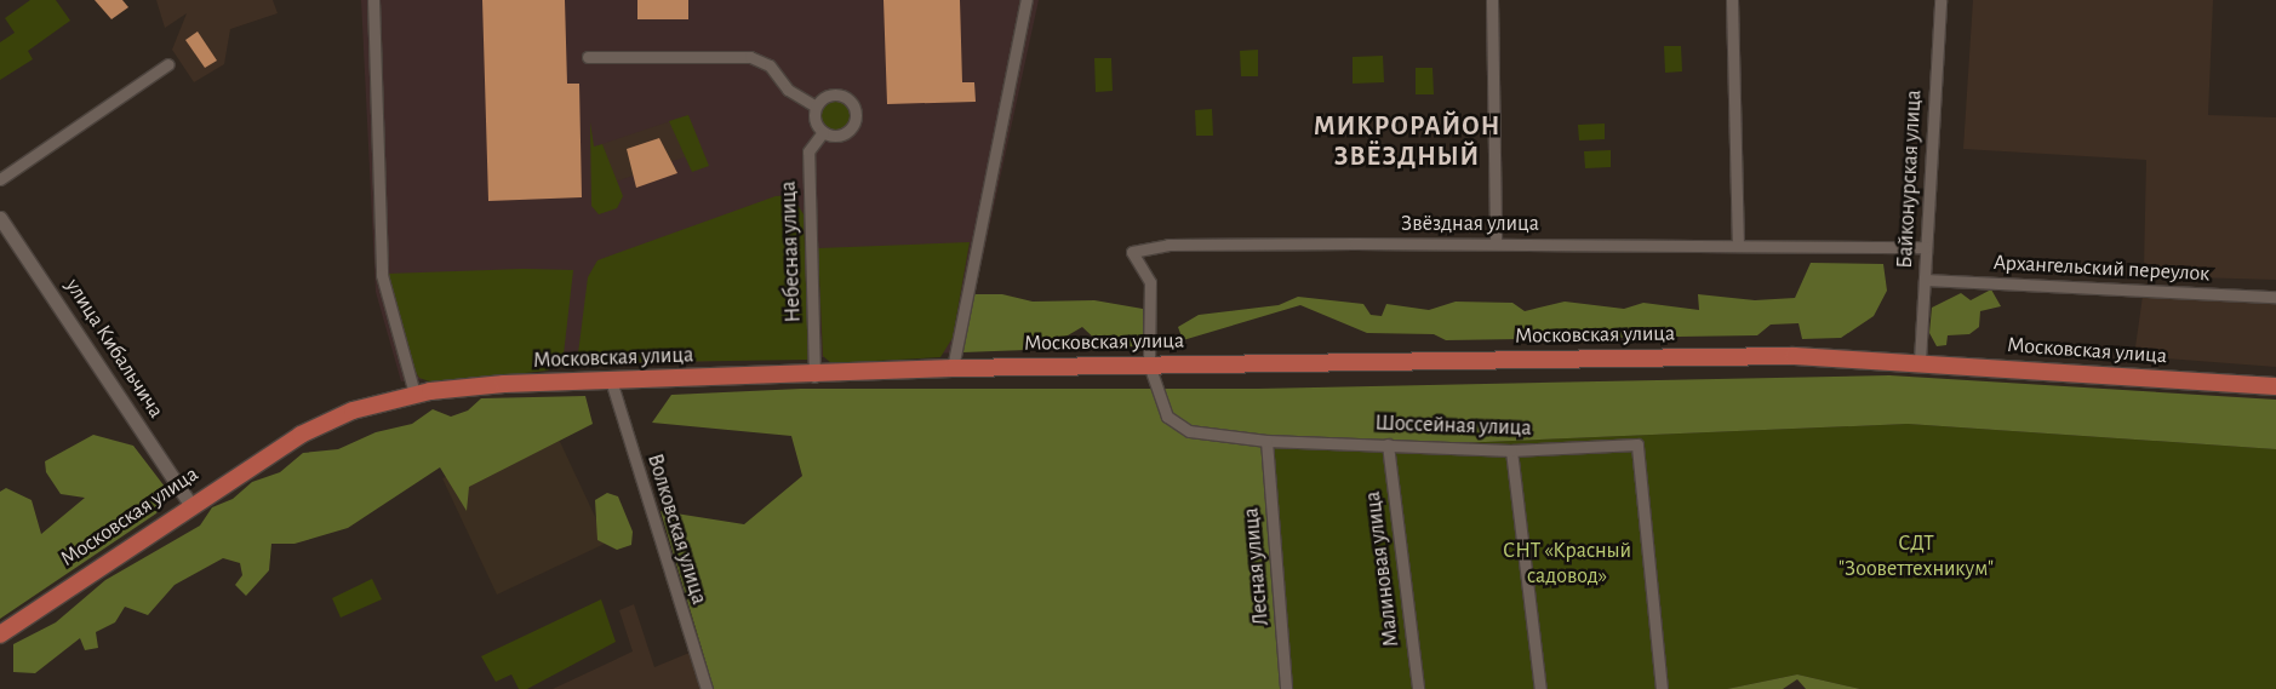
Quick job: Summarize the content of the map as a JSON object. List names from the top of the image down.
{
  "streets": {
    "main road": ["Московская улица"],
    "street": [
      "Байконурская улица",
      "Звёздная улица",
      "Небесная улица",
      "Архангельский переулок",
      "улица Кибальчича",
      "Шоссейная улица",
      "Волковская улица",
      "Лесная улица",
      "Малиновая улица"
    ]
  },
  "crossings": [
    ["Байконурская улица", "Звёздная улица"],
    ["Байконурская улица", "Архангельский переулок"],
    ["Байконурская улица", "Московская улица"],
    ["Звёздная улица", "Московская улица"],
    ["Звёздная улица", "Шоссейная улица"],
    ["Небесная улица", "Московская улица"],
    ["Московская улица", "улица Кибальчича"],
    ["Московская улица", "Шоссейная улица"],
    ["Московская улица", "Волковская улица"],
    ["Шоссейная улица", "Лесная улица"],
    ["Шоссейная улица", "Малиновая улица"]
  ],
  "districts": ["МИКРОРАЙОН ЗВЁЗДНЫЙ"],
  "parks": ["СДТ \"Зооветтехникум\"", "СНТ «Красный садовод»"]
}
